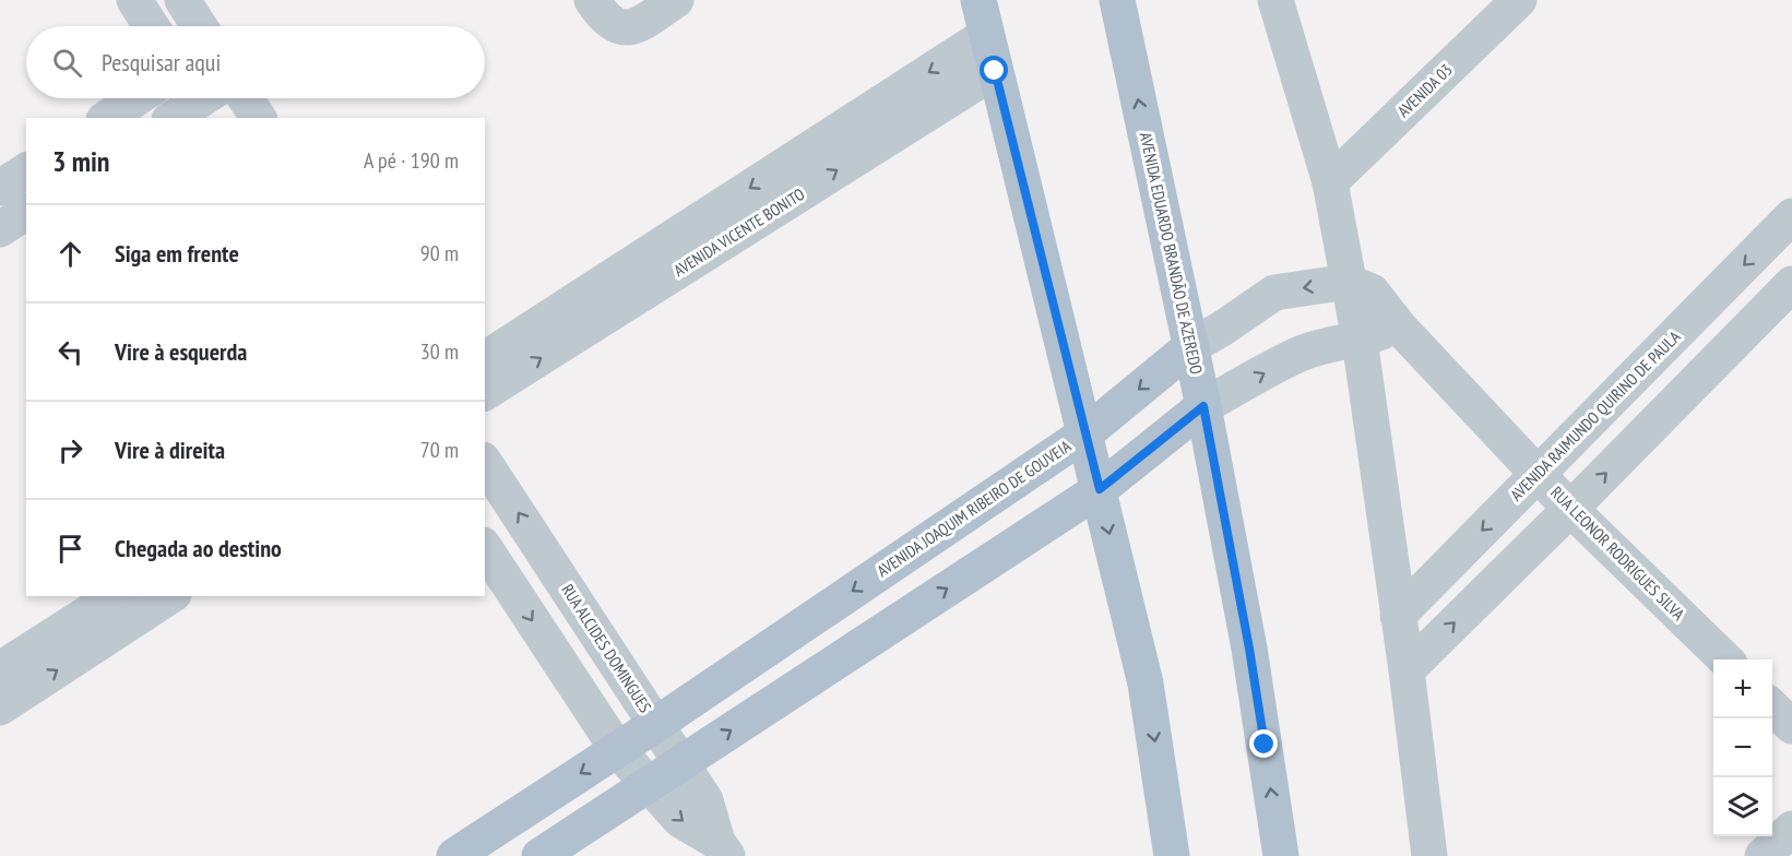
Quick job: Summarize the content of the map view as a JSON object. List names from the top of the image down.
{
  "streets": {
    "main road": ["AVENIDA EDUARDO BRANDÃO DE AZEREDO", "AVENIDA JOAQUIM RIBEIRO DE GOUVEIA"],
    "street": [
      "AVENIDA 03",
      "AVENIDA VICENTE BONITO",
      "AVENIDA RAIMUNDO QUIRINO DE PAULA",
      "RUA LEONOR RODRIGUES SILVA",
      "RUA ALCIDES DOMINGUES"
    ]
  },
  "crossings": [
    ["AVENIDA EDUARDO BRANDÃO DE AZEREDO", "AVENIDA JOAQUIM RIBEIRO DE GOUVEIA"],
    ["AVENIDA RAIMUNDO QUIRINO DE PAULA", "RUA LEONOR RODRIGUES SILVA"],
    ["AVENIDA JOAQUIM RIBEIRO DE GOUVEIA", "RUA ALCIDES DOMINGUES"]
  ],
  "one_way": ["AVENIDA JOAQUIM RIBEIRO DE GOUVEIA"],
  "page": {
    "search": "Pesquisar aqui",
    "heading": ["3 min", "A pé · 190 m"],
    "list": [
      ["Siga em frente", "90 m"],
      ["Vire à esquerda", "30 m"],
      ["Vire à direita", "70 m"],
      "Chegada ao destino"
    ],
    "map_buttons": ["+", "−"]
  }
}
